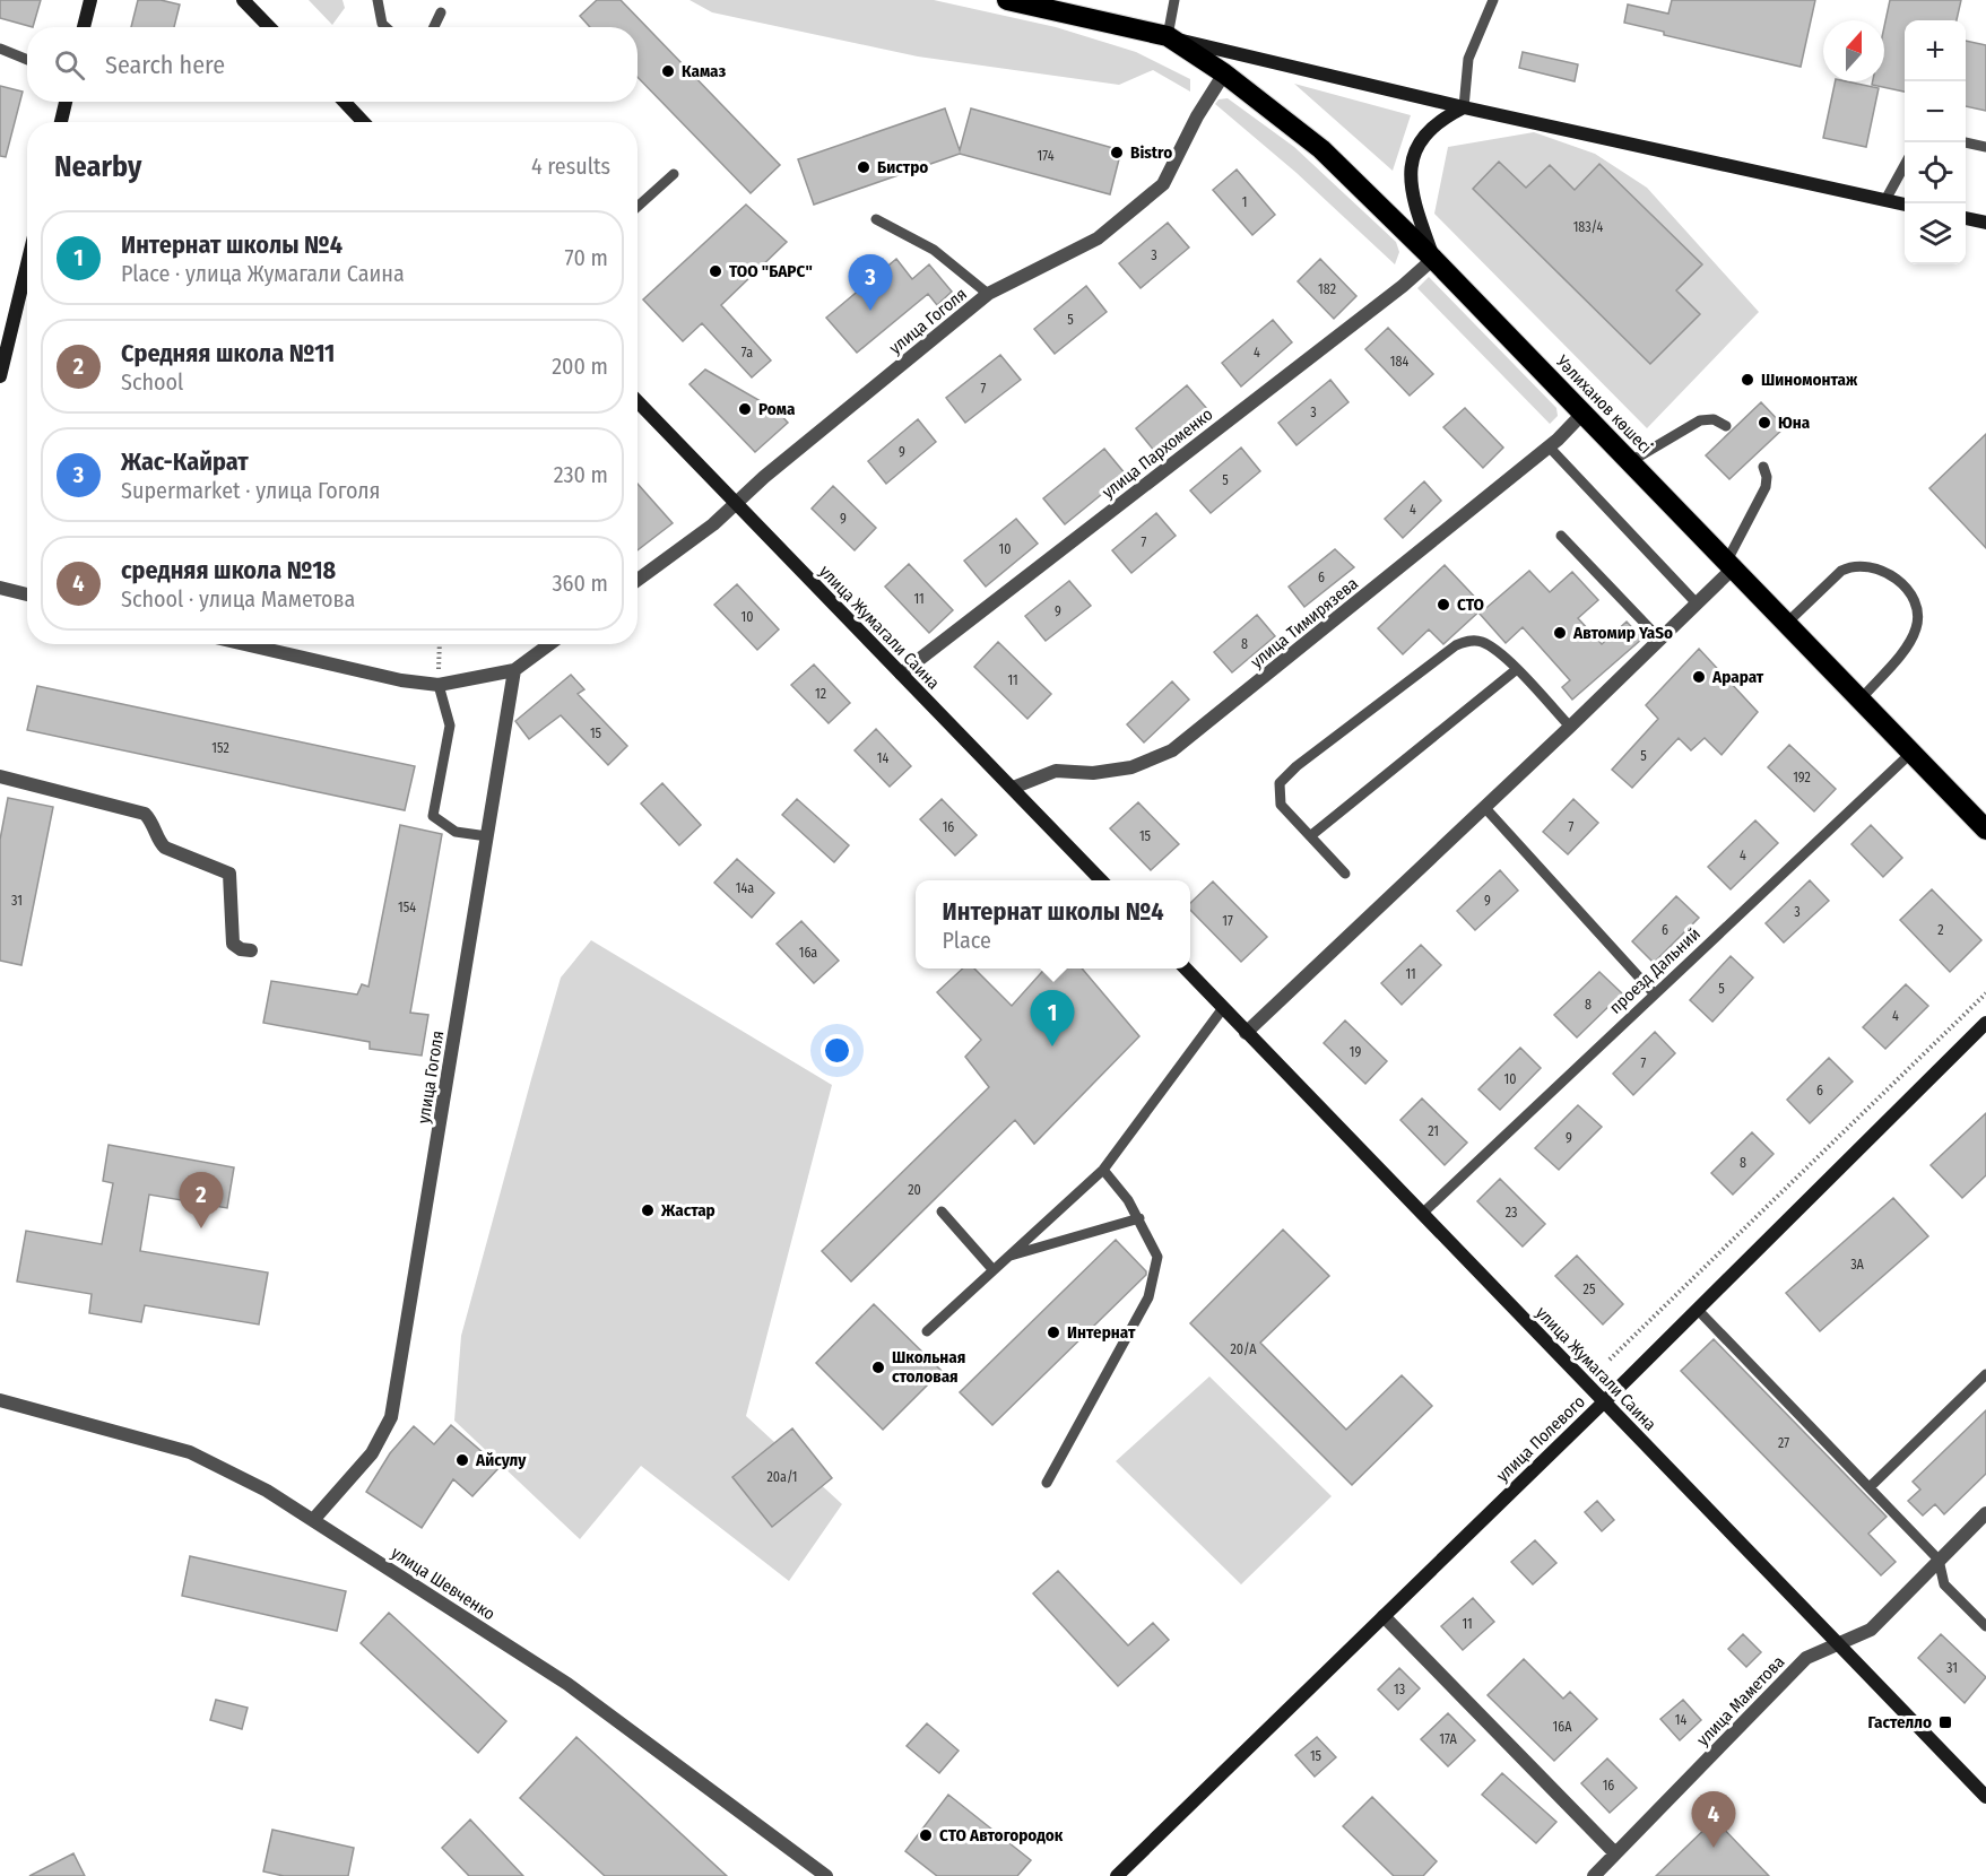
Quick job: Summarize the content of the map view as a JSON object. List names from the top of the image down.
{
  "streets": {
    "highway": ["Уәлиханов көшесі"],
    "street": [
      "улица Гоголя",
      "улица Пархоменко",
      "улица Тимирязева",
      "улица Жумагали Саина",
      "улица Полевого",
      "улица Шевченко",
      "улица Маметова"
    ],
    "lane": ["проезд Дальний"]
  },
  "crossings": [
    ["улица Гоголя", "Уәлиханов көшесі"],
    ["улица Гоголя", "улица Жумагали Саина"],
    ["улица Гоголя", "улица Шевченко"],
    ["Уәлиханов көшесі", "улица Пархоменко"],
    ["Уәлиханов көшесі", "улица Тимирязева"],
    ["Уәлиханов көшесі", "проезд Дальний"],
    ["улица Пархоменко", "улица Жумагали Саина"],
    ["улица Тимирязева", "улица Жумагали Саина"],
    ["улица Жумагали Саина", "проезд Дальний"],
    ["улица Жумагали Саина", "улица Полевого"],
    ["улица Жумагали Саина", "улица Маметова"]
  ],
  "places": {
    "other": [
      "Камаз",
      "Bistro",
      "Бистро",
      "ТОО \"БАРС\"",
      "Шиномонтаж",
      "Рома",
      "Юна",
      "СТО",
      "Автомир YaSo",
      "Арарат",
      "Жастар",
      "Интернат",
      "Школьная столовая",
      "Айсулу",
      "СТО Автогородок"
    ],
    "transit": ["Гастелло"]
  },
  "house_numbers": [
    "174",
    "1",
    "183/4",
    "3",
    "182",
    "5",
    "7а",
    "4",
    "184",
    "7",
    "3",
    "9",
    "5",
    "4",
    "9",
    "7",
    "10",
    "6",
    "11",
    "9",
    "10",
    "8",
    "11",
    "12",
    "15",
    "152",
    "5",
    "14",
    "192",
    "16",
    "7",
    "15",
    "4",
    "14а",
    "31",
    "9",
    "154",
    "3",
    "17",
    "6",
    "2",
    "16а",
    "11",
    "5",
    "8",
    "4",
    "19",
    "7",
    "10",
    "6",
    "21",
    "9",
    "8",
    "20",
    "23",
    "3А",
    "25",
    "20/А",
    "27",
    "20а/1",
    "11",
    "31",
    "13",
    "14",
    "16А",
    "17А",
    "15",
    "16"
  ],
  "north": "top",
  "page": {
    "map_buttons": ["+", "−"],
    "search": "Search here",
    "heading": ["Nearby", "4 results"],
    "list": [
      {
        "mark": "1",
        "name": "Интернат школы №4",
        "note": "Place · улица Жумагали Саина",
        "value": "70 m"
      },
      {
        "mark": "2",
        "name": "Средняя школа №11",
        "note": "School",
        "value": "200 m"
      },
      {
        "mark": "3",
        "name": "Жас-Кайрат",
        "note": "Supermarket · улица Гоголя",
        "value": "230 m"
      },
      {
        "mark": "4",
        "name": "средняя школа №18",
        "note": "School · улица Маметова",
        "value": "360 m"
      }
    ],
    "pins": [
      "3",
      "1",
      "2",
      "4"
    ],
    "popup": ["Интернат школы №4", "Place"]
  }
}
